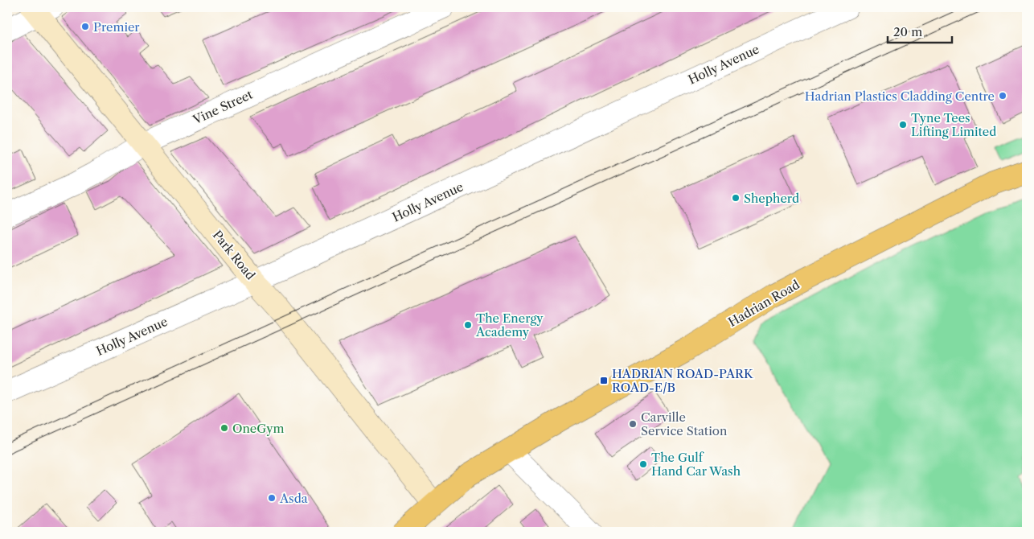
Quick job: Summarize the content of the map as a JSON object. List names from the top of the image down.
{
  "streets": {
    "main road": ["Hadrian Road"],
    "street": ["Holly Avenue", "Vine Street", "Park Road"]
  },
  "crossings": [
    ["Holly Avenue", "Park Road"],
    ["Vine Street", "Park Road"],
    ["Park Road", "Hadrian Road"]
  ],
  "places": {
    "other": [
      "Premier",
      "Hadrian Plastics Cladding Centre",
      "Tyne Tees Lifting Limited",
      "Shepherd",
      "The Energy Academy",
      "Carville Service Station",
      "OneGym",
      "The Gulf Hand Car Wash",
      "Asda"
    ],
    "transit": ["HADRIAN ROAD-PARK ROAD-E/B"]
  },
  "scale_bar": "20 m"
}
